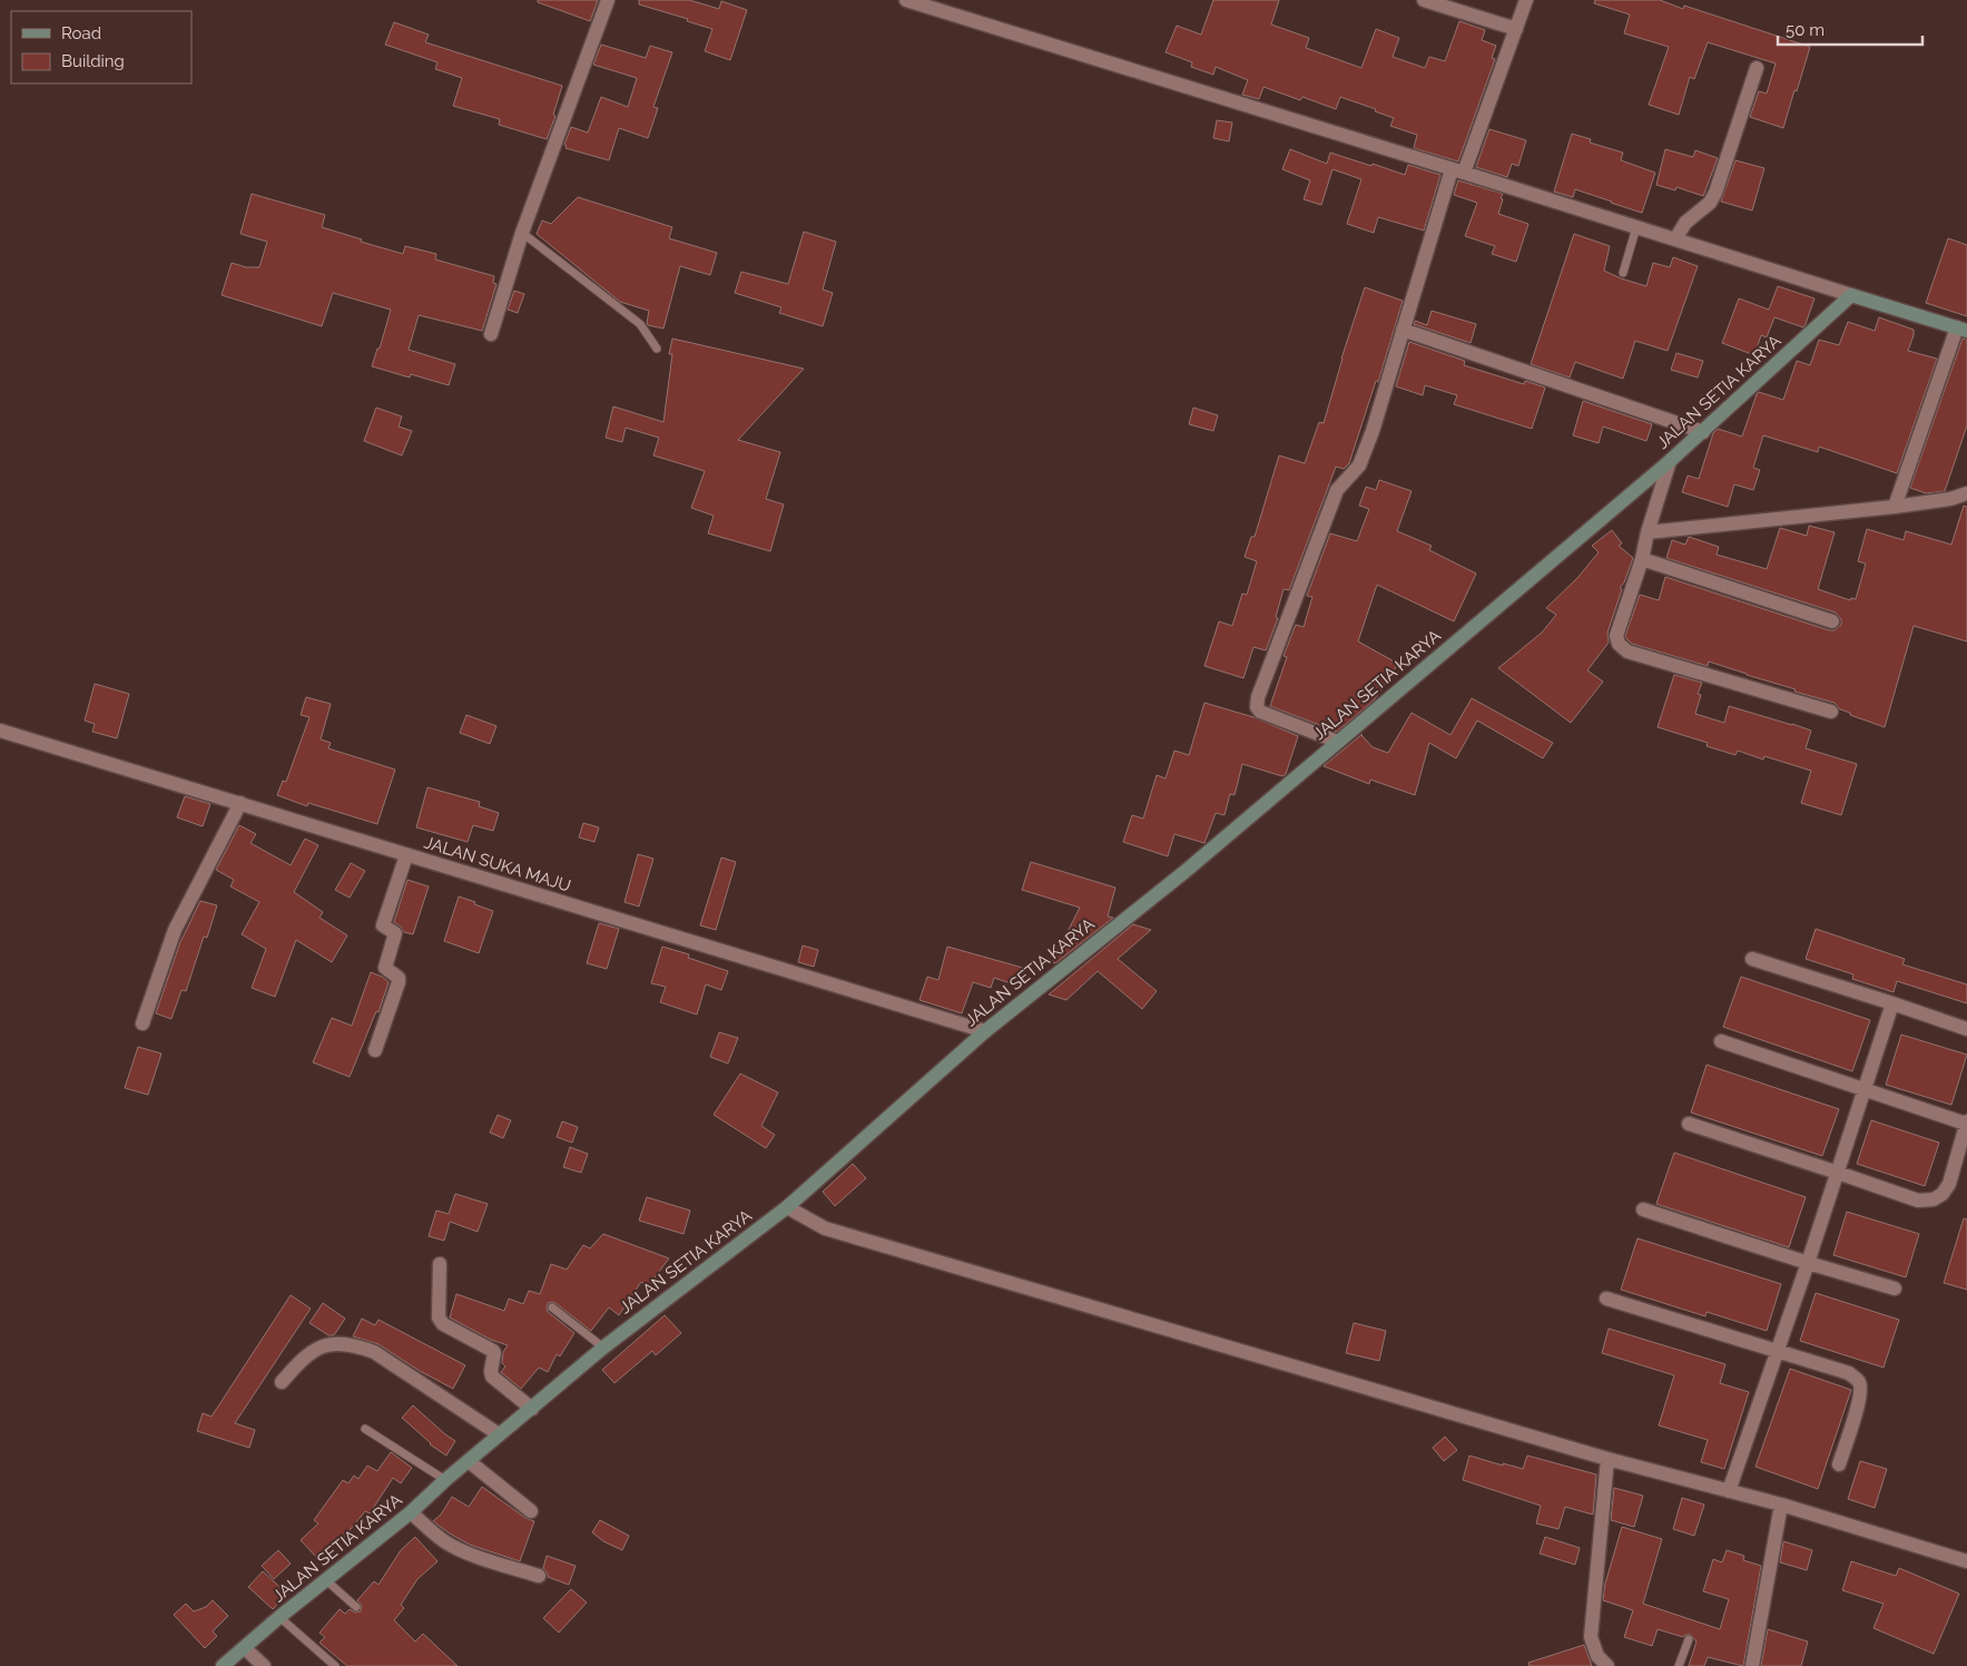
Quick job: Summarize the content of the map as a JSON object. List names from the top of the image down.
{
  "streets": {
    "main road": ["JALAN SETIA KARYA"],
    "street": ["JALAN SUKA MAJU"]
  },
  "crossings": [
    ["JALAN SETIA KARYA", "JALAN SUKA MAJU"]
  ],
  "legend": ["Road", "Building"],
  "scale_bar": "50 m"
}
